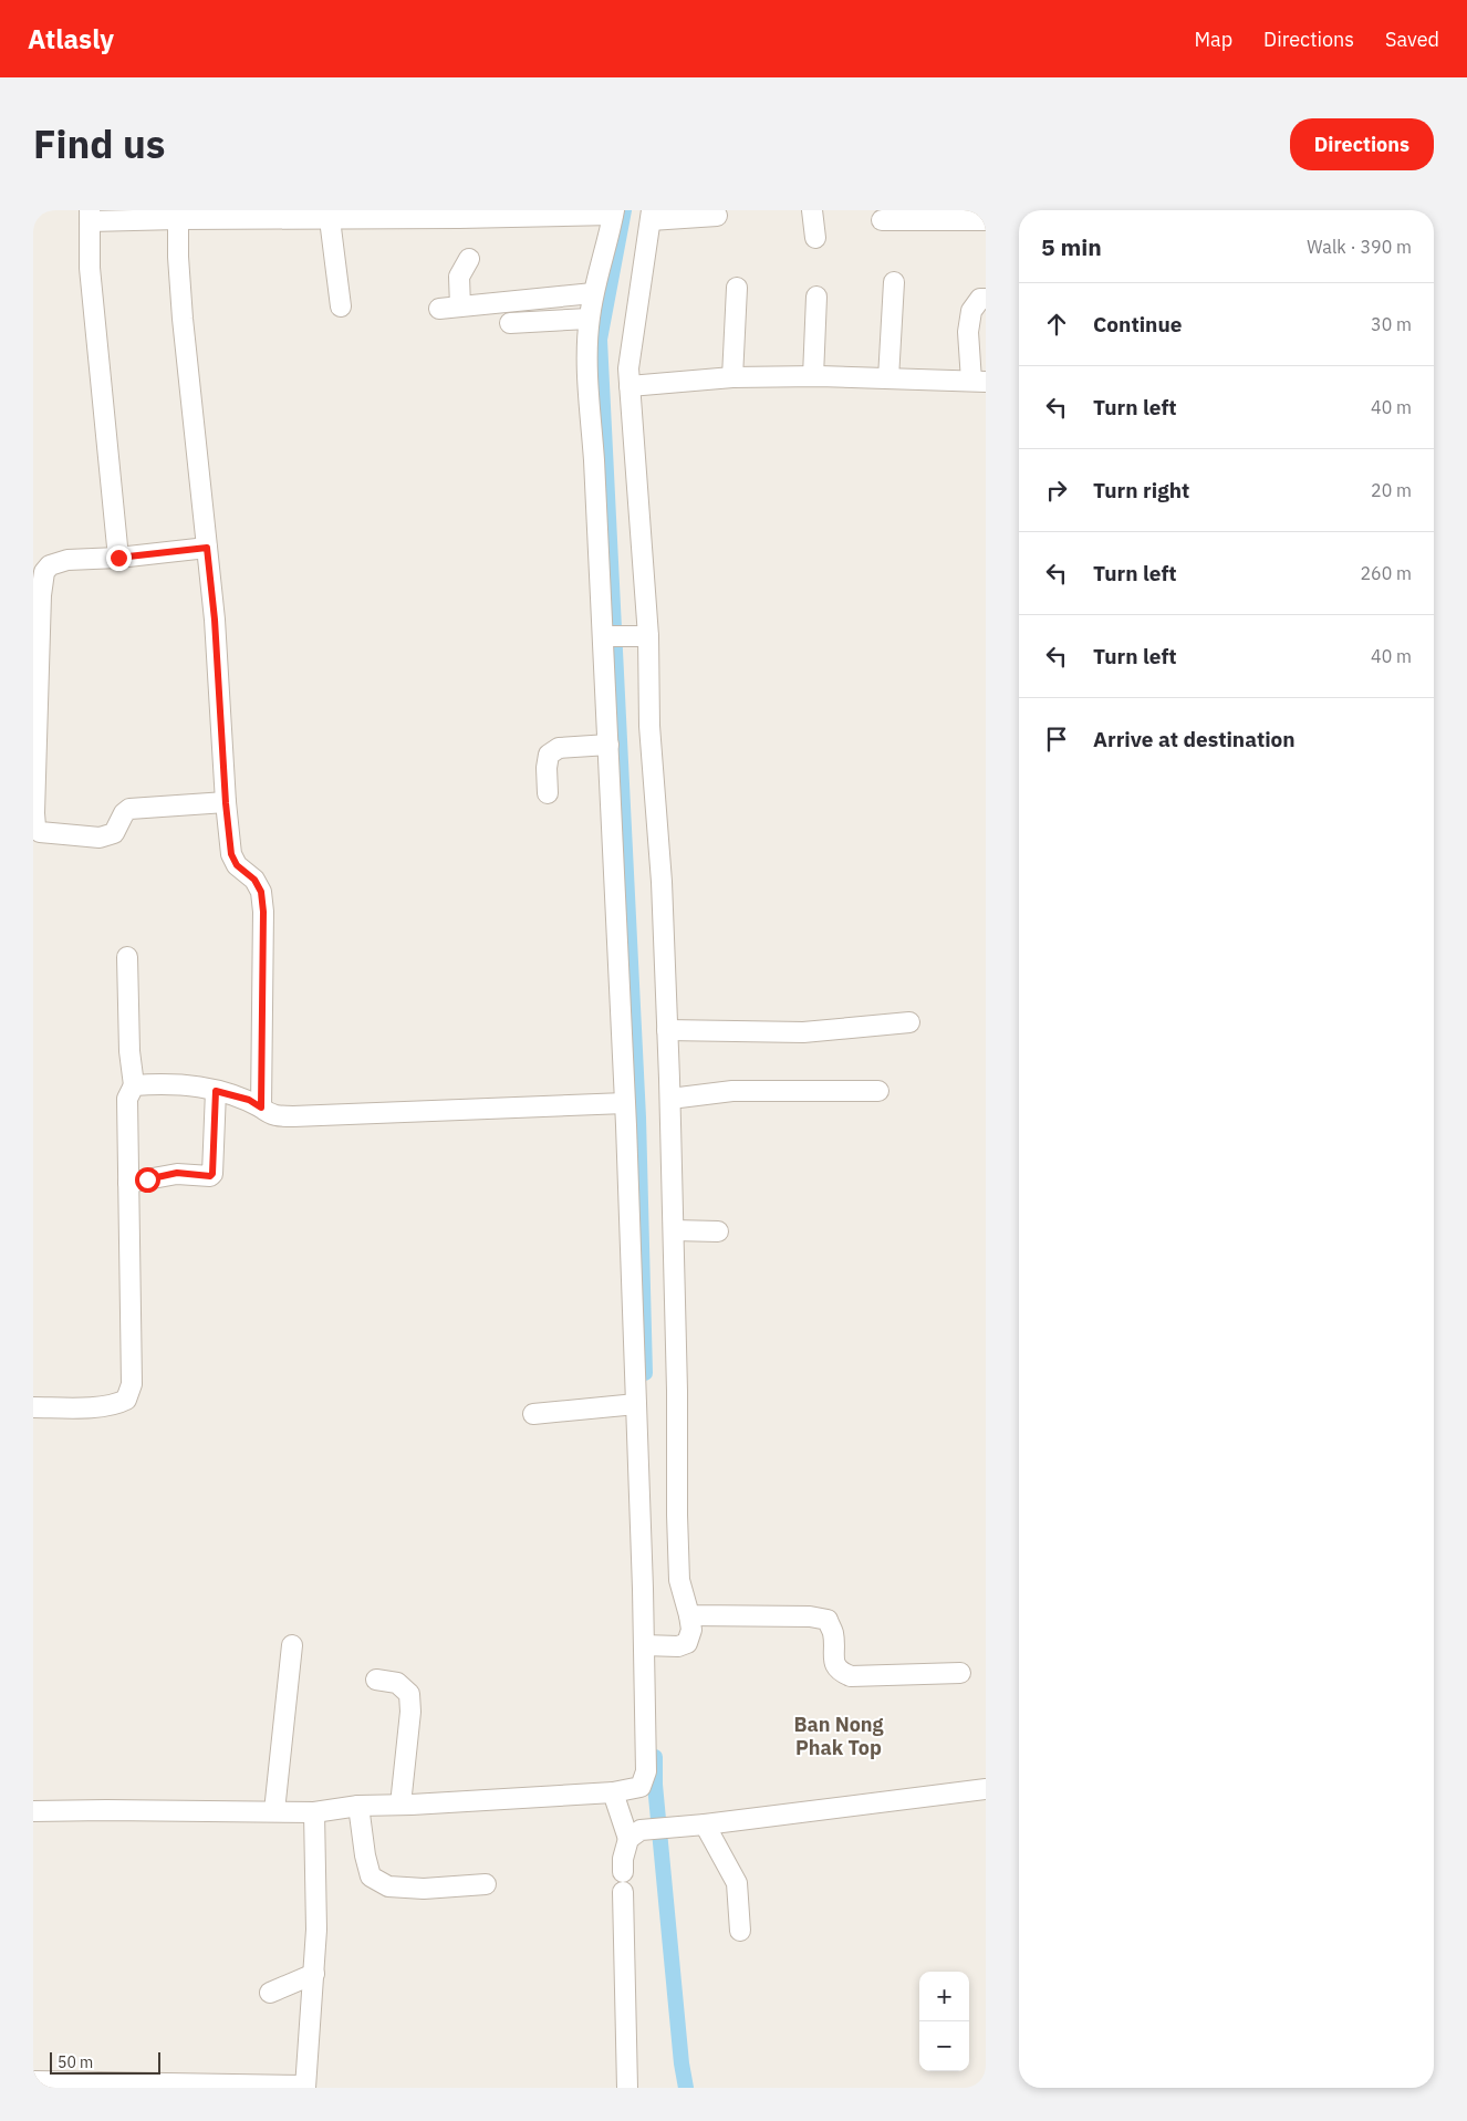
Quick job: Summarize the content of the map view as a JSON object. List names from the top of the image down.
{
  "districts": ["Ban Nong Phak Top"],
  "scale_bar": "50 m",
  "page": {
    "header": "Atlasly",
    "nav": ["Map", "Directions", "Saved"],
    "title": "Find us",
    "buttons": "Directions",
    "heading": ["5 min", "Walk · 390 m"],
    "list": [
      ["Continue", "30 m"],
      ["Turn left", "40 m"],
      ["Turn right", "20 m"],
      ["Turn left", "260 m"],
      ["Turn left", "40 m"],
      "Arrive at destination"
    ],
    "map_buttons": ["+", "−"],
    "scale": "50 m"
  }
}
